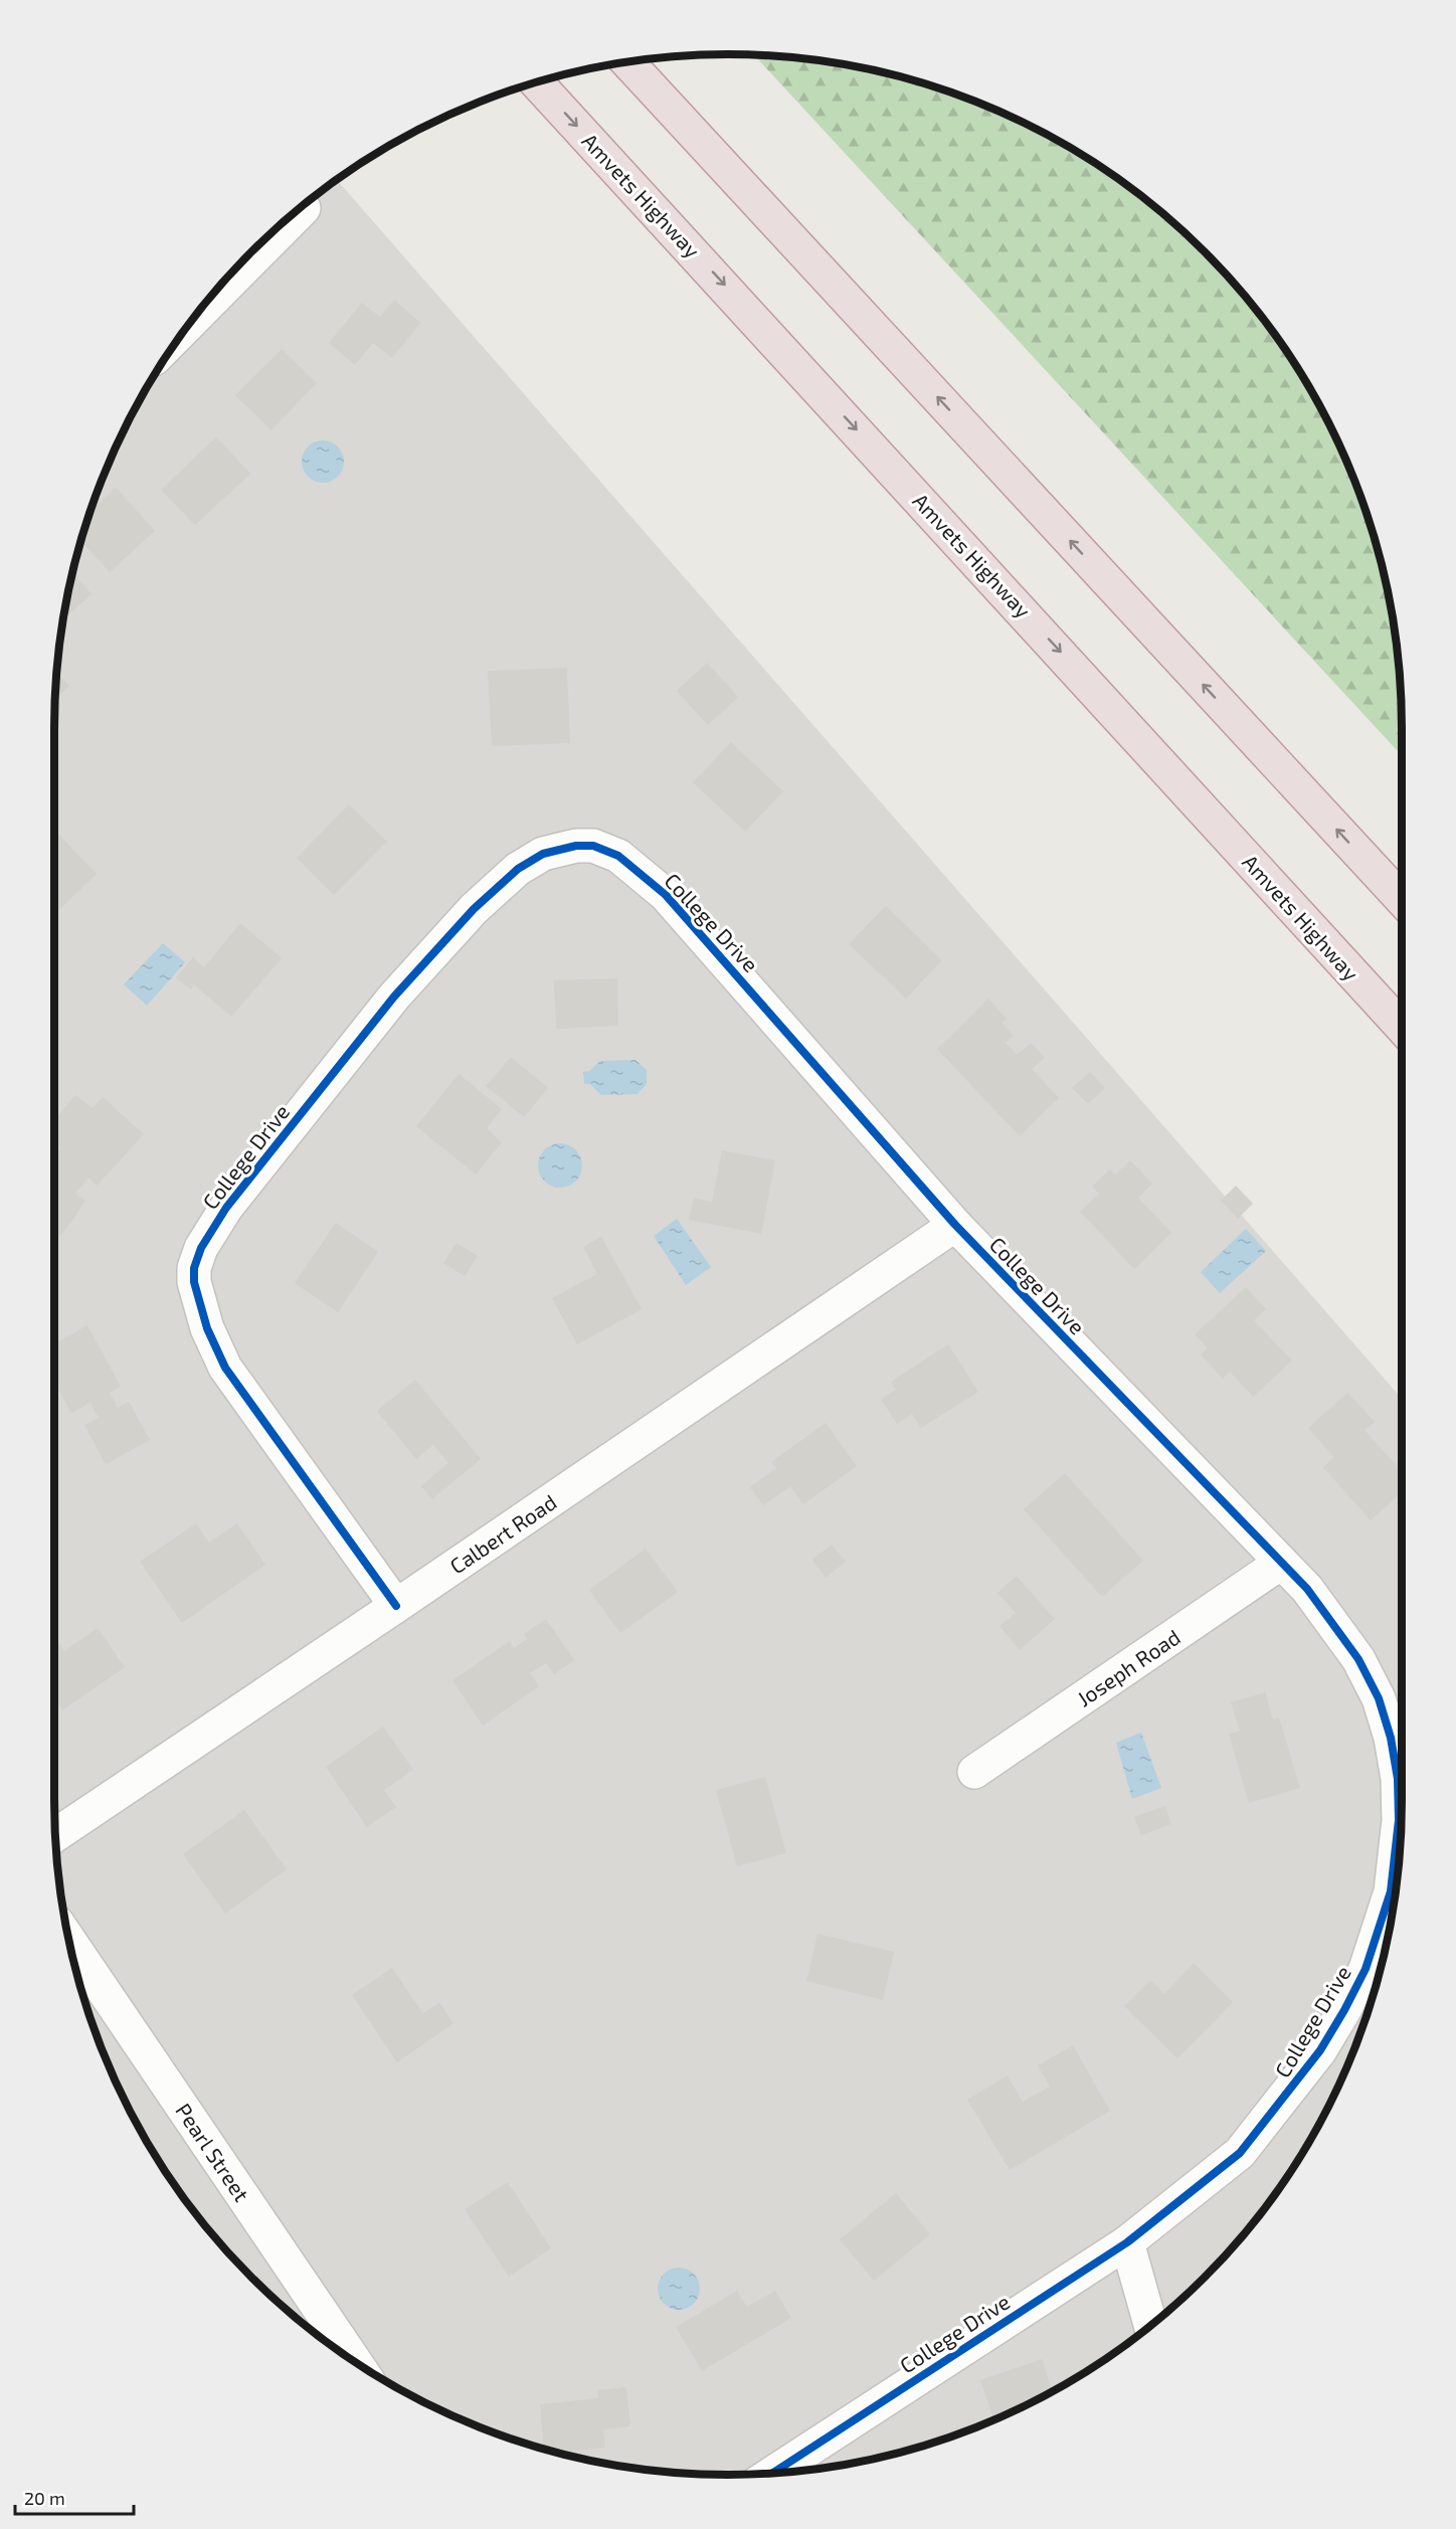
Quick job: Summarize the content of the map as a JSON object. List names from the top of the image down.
{
  "streets": {
    "highway": ["Amvets Highway"],
    "street": [
      "College Drive",
      "Calbert Road",
      "Joseph Road",
      "Pearl Street"
    ]
  },
  "crossings": [
    ["College Drive", "Calbert Road"],
    ["College Drive", "Joseph Road"]
  ],
  "scale_bar": "20 m"
}
